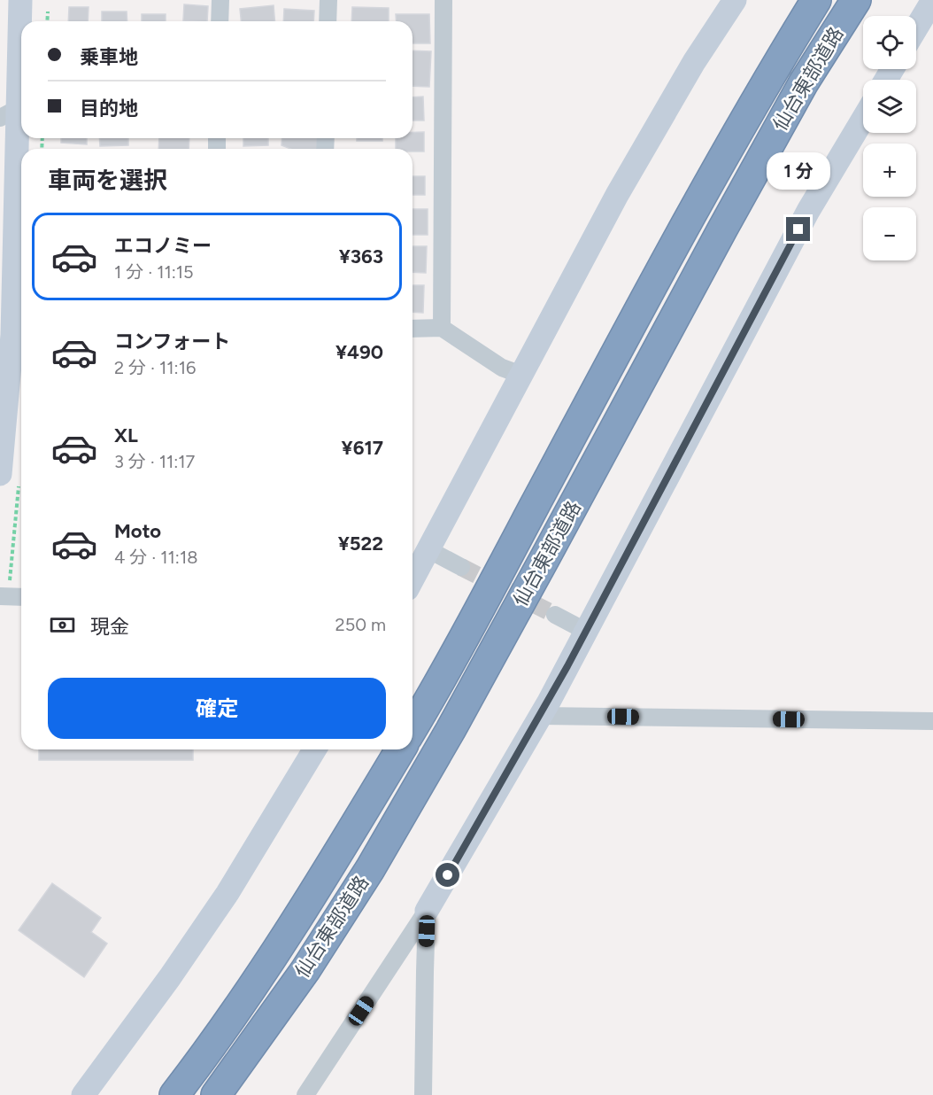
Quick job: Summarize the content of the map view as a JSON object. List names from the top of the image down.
{
  "streets": {
    "highway": ["仙台東部道路"]
  },
  "page": {
    "map_buttons": ["+", "−"],
    "banner": ["乗車地", "目的地"],
    "heading": "車両を選択",
    "bubble": "1 分",
    "list": [
      {
        "name": "エコノミー",
        "note": "1 分 · 11:15",
        "value": "¥363"
      },
      {
        "name": "コンフォート",
        "note": "2 分 · 11:16",
        "value": "¥490"
      },
      {
        "name": "XL",
        "note": "3 分 · 11:17",
        "value": "¥617"
      },
      {
        "name": "Moto",
        "note": "4 分 · 11:18",
        "value": "¥522"
      }
    ],
    "pay": ["現金", "250 m"],
    "buttons": "確定"
  }
}
